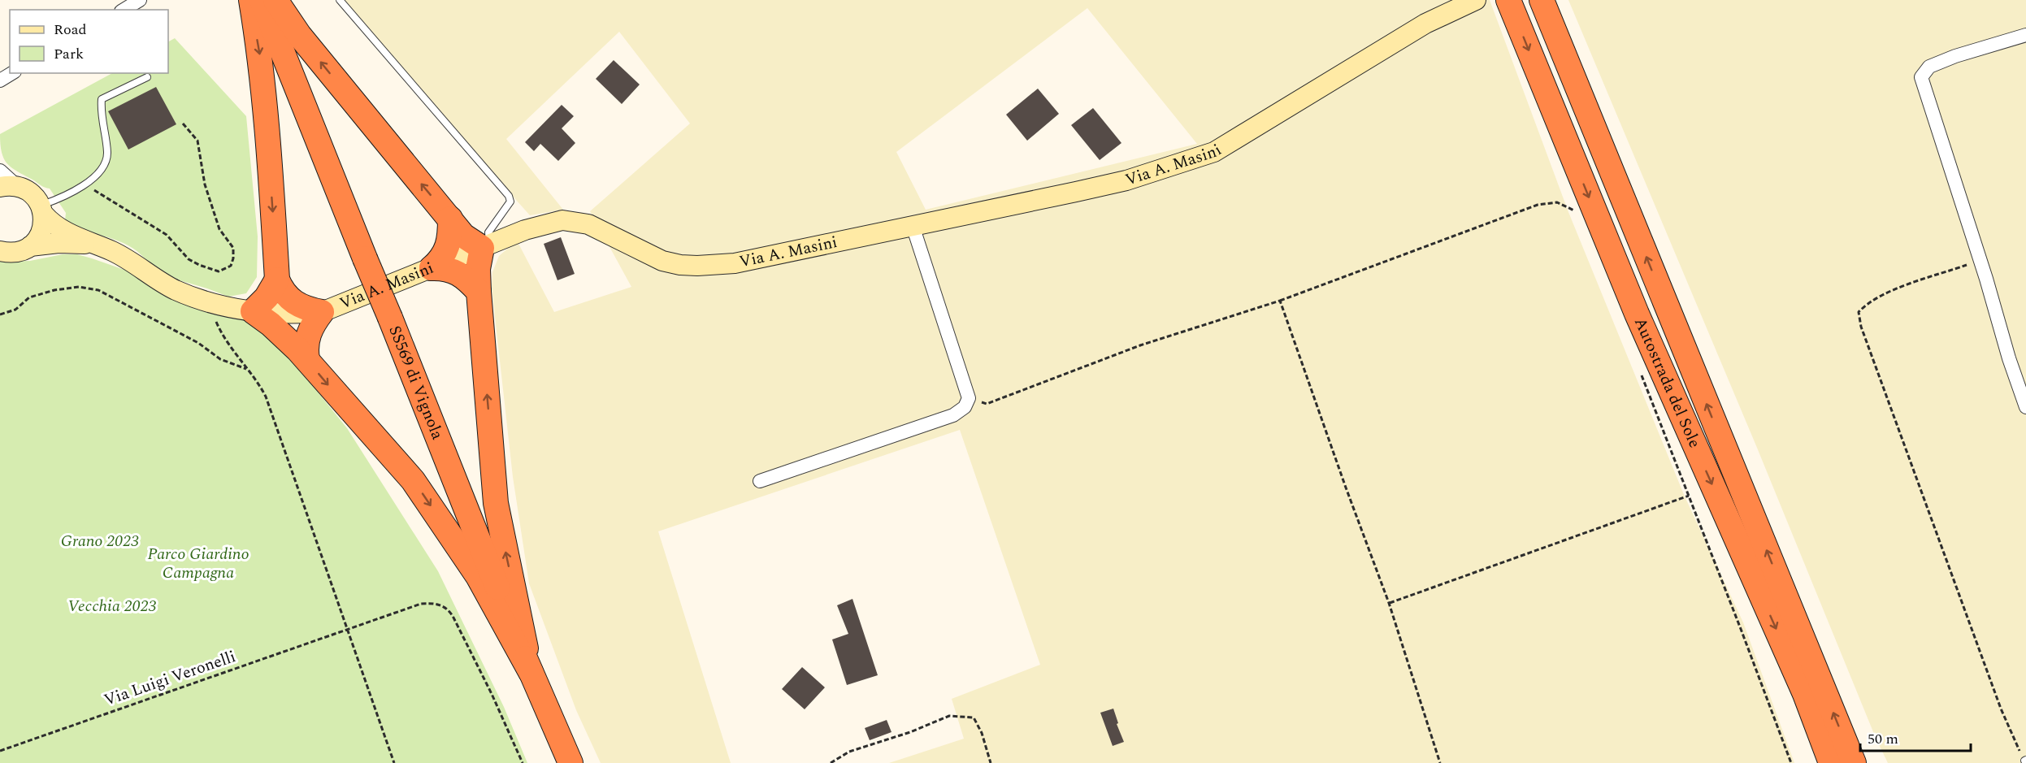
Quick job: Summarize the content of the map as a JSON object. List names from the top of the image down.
{
  "streets": {
    "highway": ["SS569 di Vignola", "Autostrada del Sole"],
    "street": ["Via A. Masini"],
    "path": ["Via Luigi Veronelli"]
  },
  "parks": ["Grano 2023", "Parco Giardino Campagna", "Vecchia 2023"],
  "legend": ["Road", "Park"],
  "scale_bar": "50 m"
}
